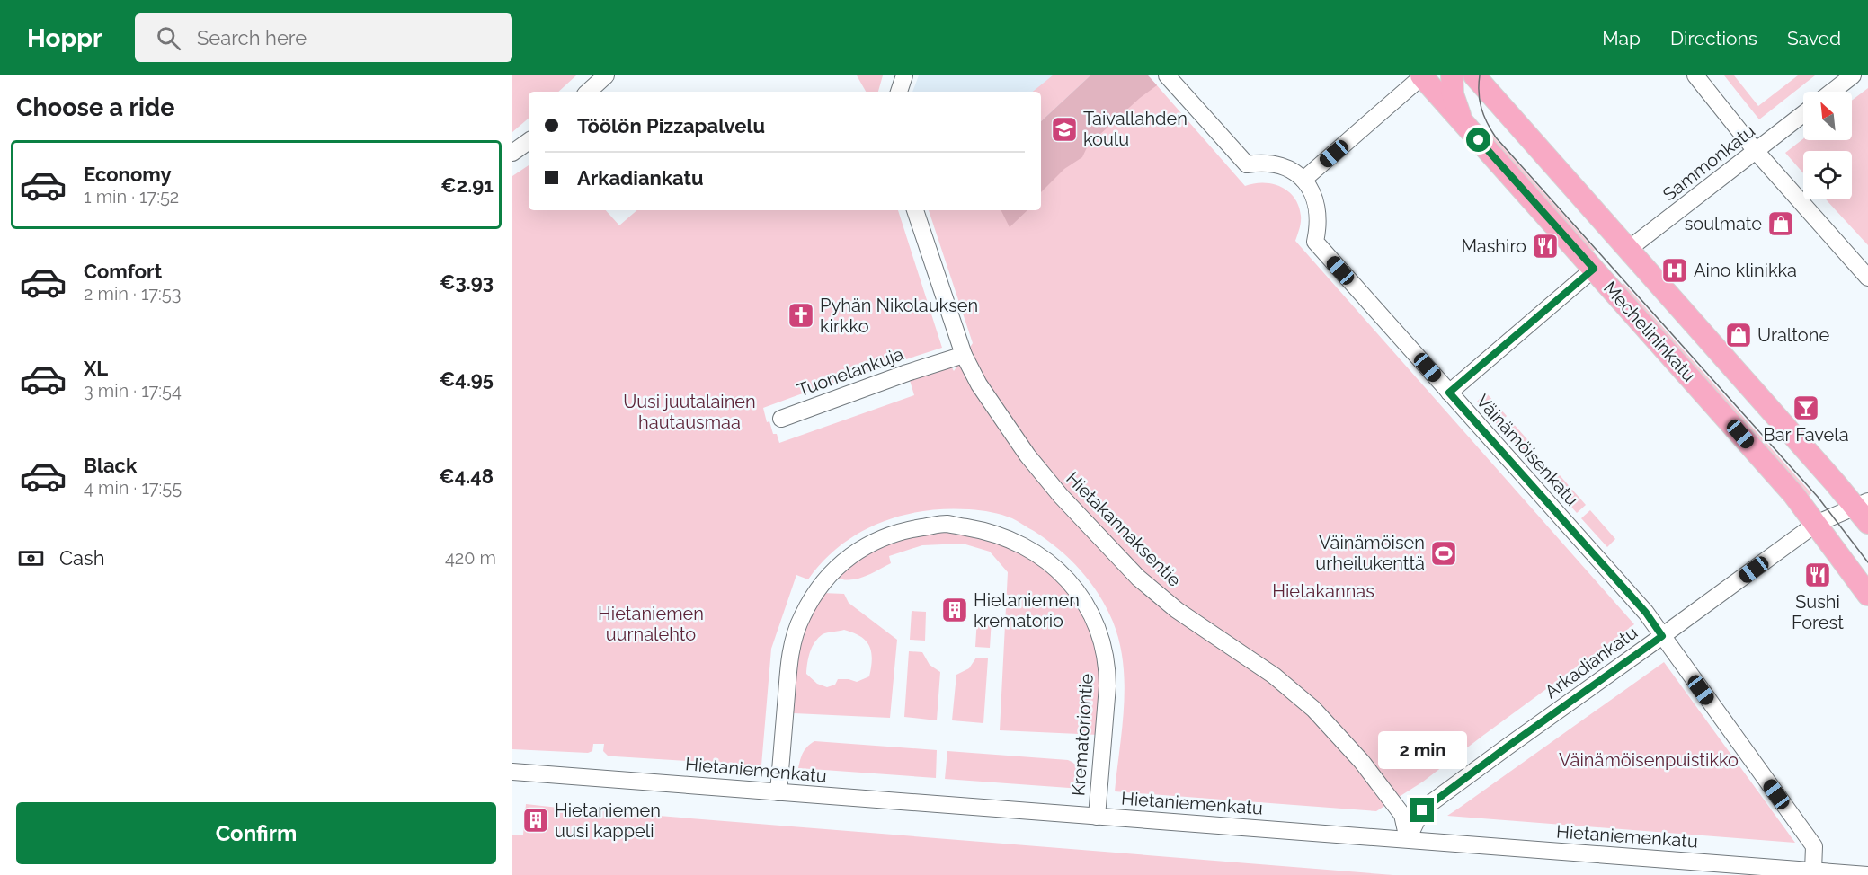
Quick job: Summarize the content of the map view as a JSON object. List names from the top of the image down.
{
  "streets": {
    "main road": ["Mechelininkatu"],
    "street": [
      "Sammonkatu",
      "Tuonelankuja",
      "Väinämöisenkatu",
      "Hietakannaksentie",
      "Arkadiankatu",
      "Krematoriontie",
      "Hietaniemenkatu"
    ]
  },
  "crossings": [
    ["Mechelininkatu", "Arkadiankatu"],
    ["Tuonelankuja", "Hietakannaksentie"],
    ["Väinämöisenkatu", "Arkadiankatu"],
    ["Väinämöisenkatu", "Hietaniemenkatu"],
    ["Hietakannaksentie", "Arkadiankatu"],
    ["Hietakannaksentie", "Hietaniemenkatu"],
    ["Arkadiankatu", "Hietaniemenkatu"],
    ["Krematoriontie", "Hietaniemenkatu"]
  ],
  "parks": [
    "Uusi juutalainen hautausmaa",
    "Hietakannas",
    "Hietaniemen uurnalehto",
    "Väinämöisenpuistikko"
  ],
  "places": {
    "school or university": ["Taivallahden koulu"],
    "shop": ["soulmate", "Uraltone"],
    "restaurant": ["Mashiro", "Sushi Forest"],
    "hospital": ["Aino klinikka"],
    "church": ["Pyhän Nikolauksen kirkko"],
    "bar": ["Bar Favela"],
    "sports": ["Väinämöisen urheilukenttä"],
    "building": ["Hietaniemen krematorio", "Hietaniemen uusi kappeli"]
  },
  "north": "top left",
  "page": {
    "header": "Hoppr",
    "search": "Search here",
    "nav": ["Map", "Directions", "Saved"],
    "heading": "Choose a ride",
    "banner": ["Töölön Pizzapalvelu", "Arkadiankatu"],
    "list": [
      {
        "name": "Economy",
        "note": "1 min · 17:52",
        "value": "€2.91"
      },
      {
        "name": "Comfort",
        "note": "2 min · 17:53",
        "value": "€3.93"
      },
      {
        "name": "XL",
        "note": "3 min · 17:54",
        "value": "€4.95"
      },
      {
        "name": "Black",
        "note": "4 min · 17:55",
        "value": "€4.48"
      }
    ],
    "pay": ["Cash", "420 m"],
    "bubble": "2 min",
    "buttons": "Confirm"
  }
}
